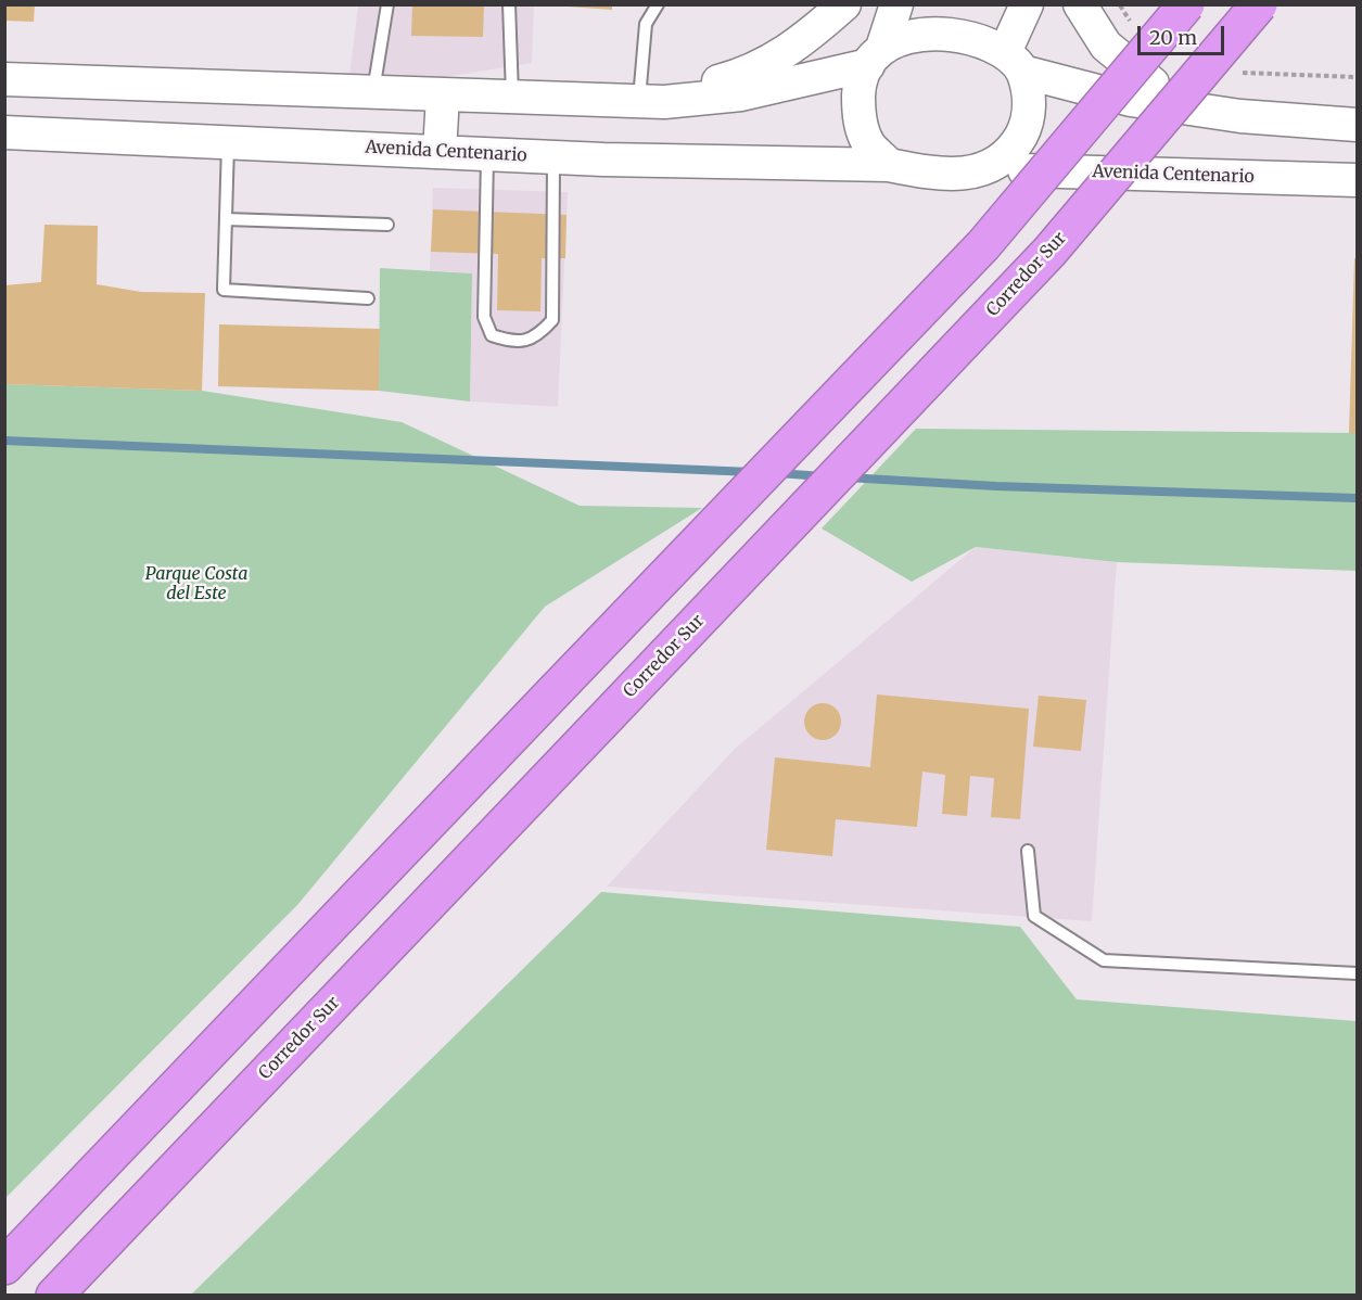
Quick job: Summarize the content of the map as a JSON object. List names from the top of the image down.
{
  "streets": {
    "highway": ["Corredor Sur"],
    "main road": ["Avenida Centenario"]
  },
  "parks": ["Parque Costa del Este"],
  "scale_bar": "20 m"
}
